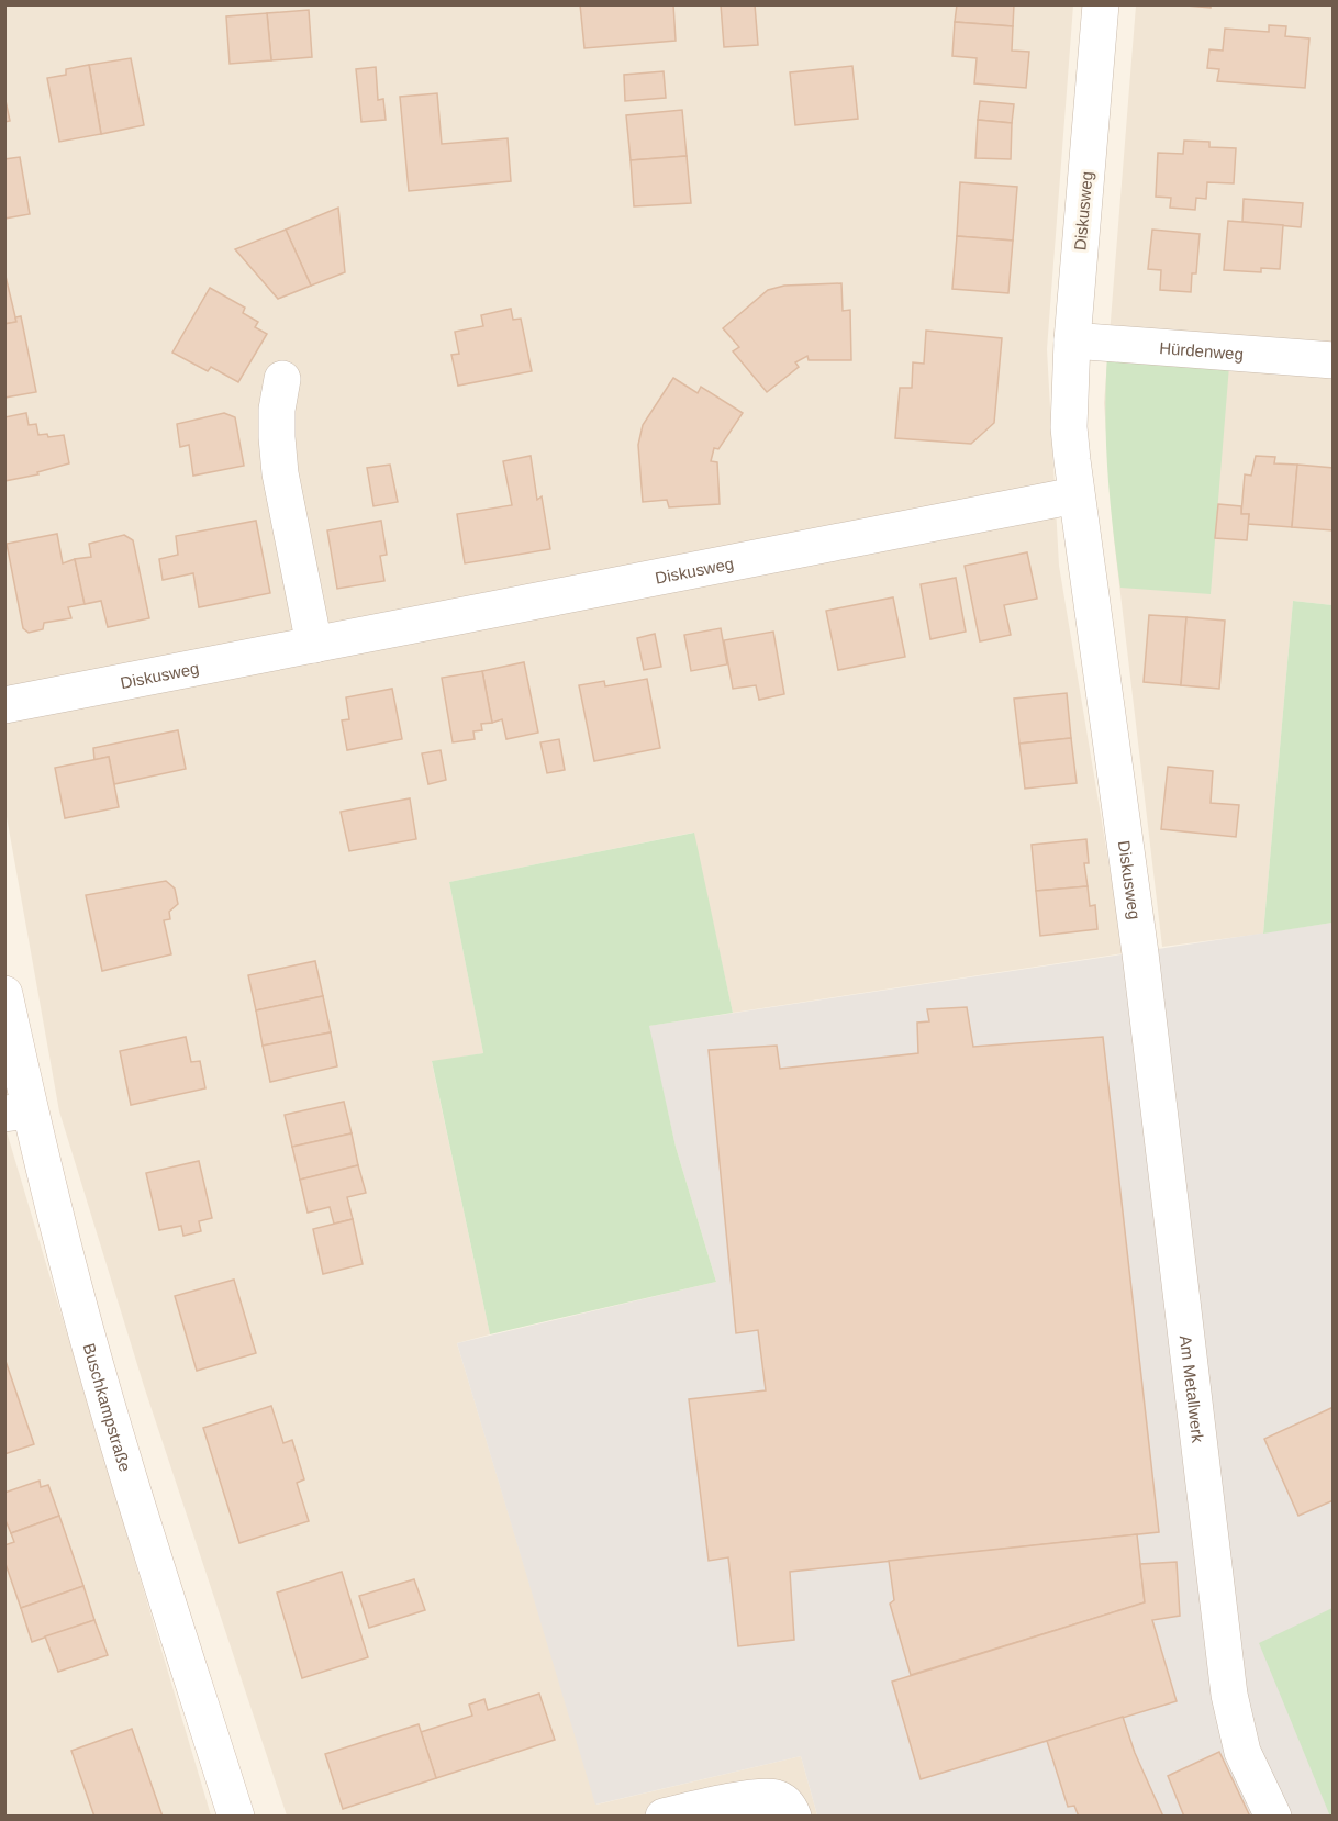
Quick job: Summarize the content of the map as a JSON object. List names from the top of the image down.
{
  "streets": {
    "street": [
      "Diskusweg",
      "Hürdenweg",
      "Am Metallwerk",
      "Buschkampstraße"
    ]
  },
  "crossings": [
    ["Diskusweg", "Hürdenweg"],
    ["Diskusweg", "Am Metallwerk"]
  ]
}
